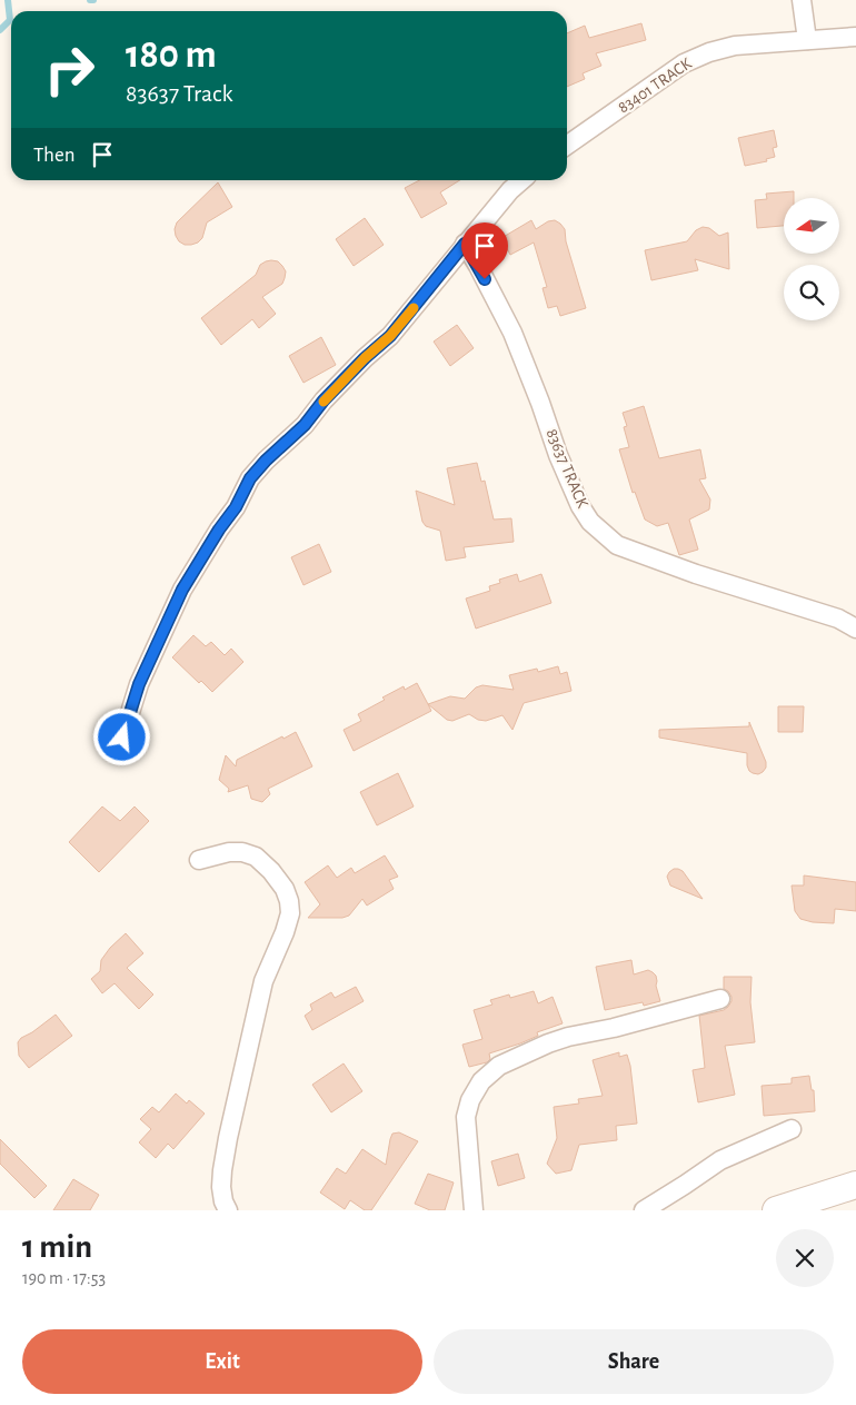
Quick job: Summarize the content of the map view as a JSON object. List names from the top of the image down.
{
  "streets": {
    "street": ["83401 TRACK", "83637 TRACK"]
  },
  "north": "left",
  "page": {
    "turn": ["180 m", "83637 Track"],
    "then": "Then",
    "heading": ["1 min", "190 m · 17:53"],
    "buttons": ["Exit", "Share"]
  }
}
